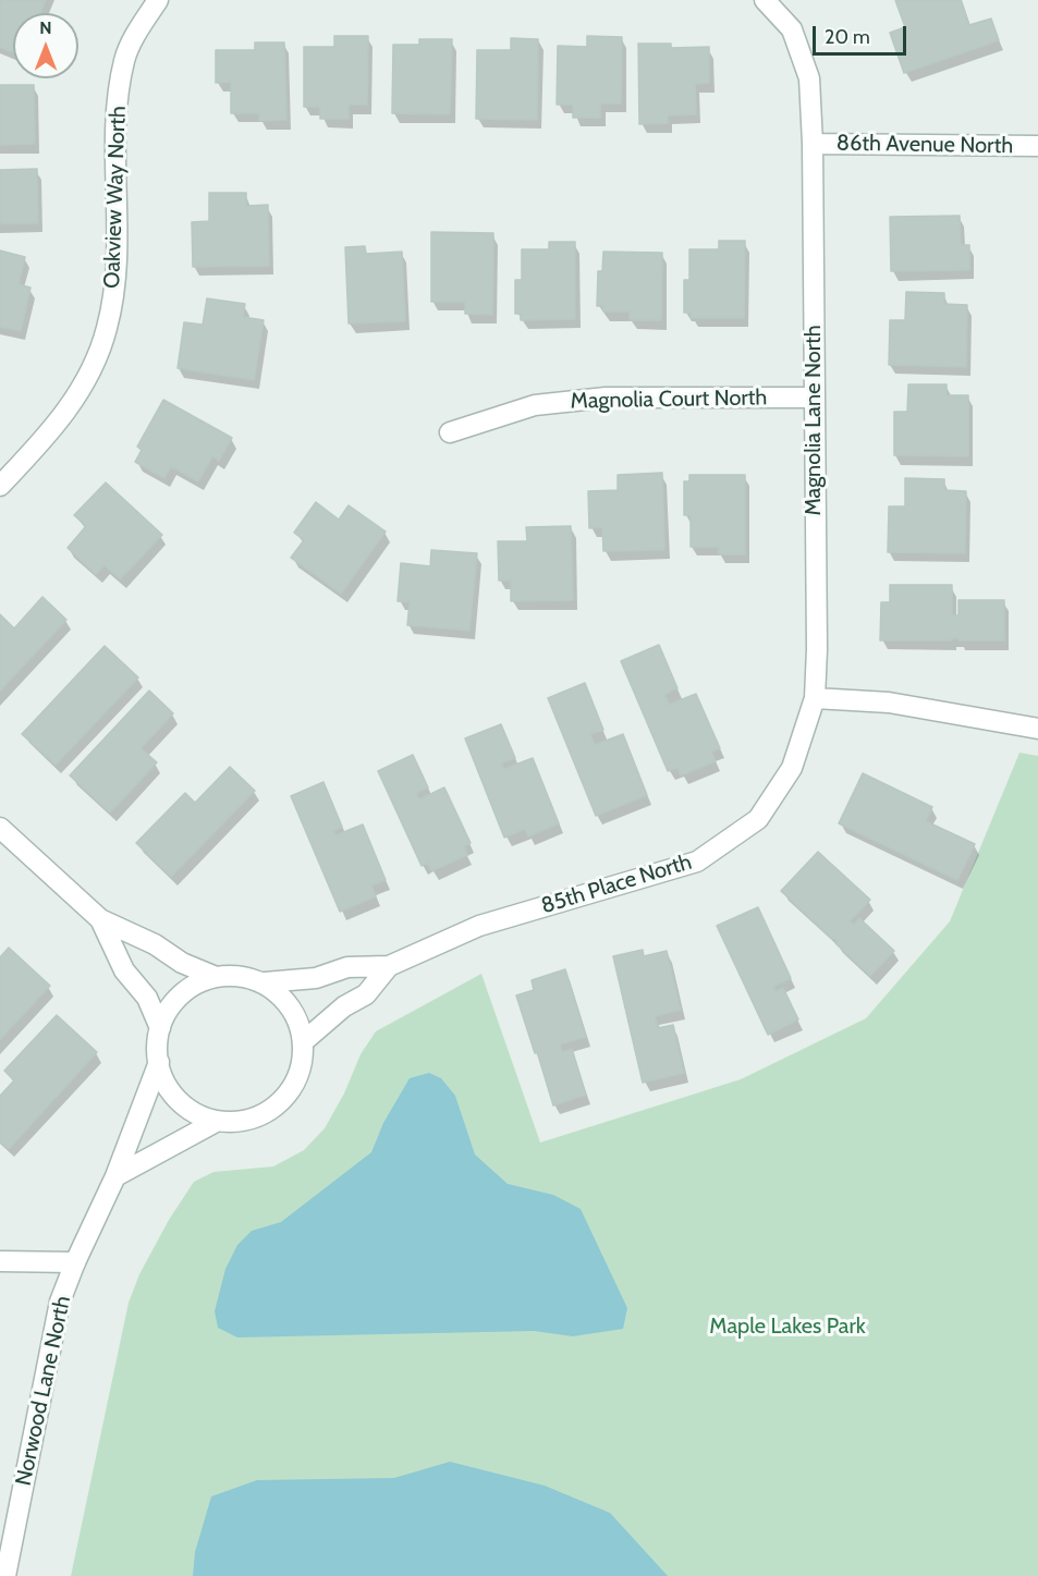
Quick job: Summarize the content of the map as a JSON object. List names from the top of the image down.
{
  "streets": {
    "street": [
      "86th Avenue North",
      "Oakview Way North",
      "Magnolia Court North",
      "Magnolia Lane North",
      "85th Place North",
      "Norwood Lane North"
    ]
  },
  "crossings": [
    ["86th Avenue North", "Magnolia Lane North"],
    ["Magnolia Court North", "Magnolia Lane North"],
    ["Magnolia Lane North", "85th Place North"],
    ["85th Place North", "Norwood Lane North"]
  ],
  "parks": ["Maple Lakes Park"],
  "scale_bar": "20 m",
  "north": "top"
}
